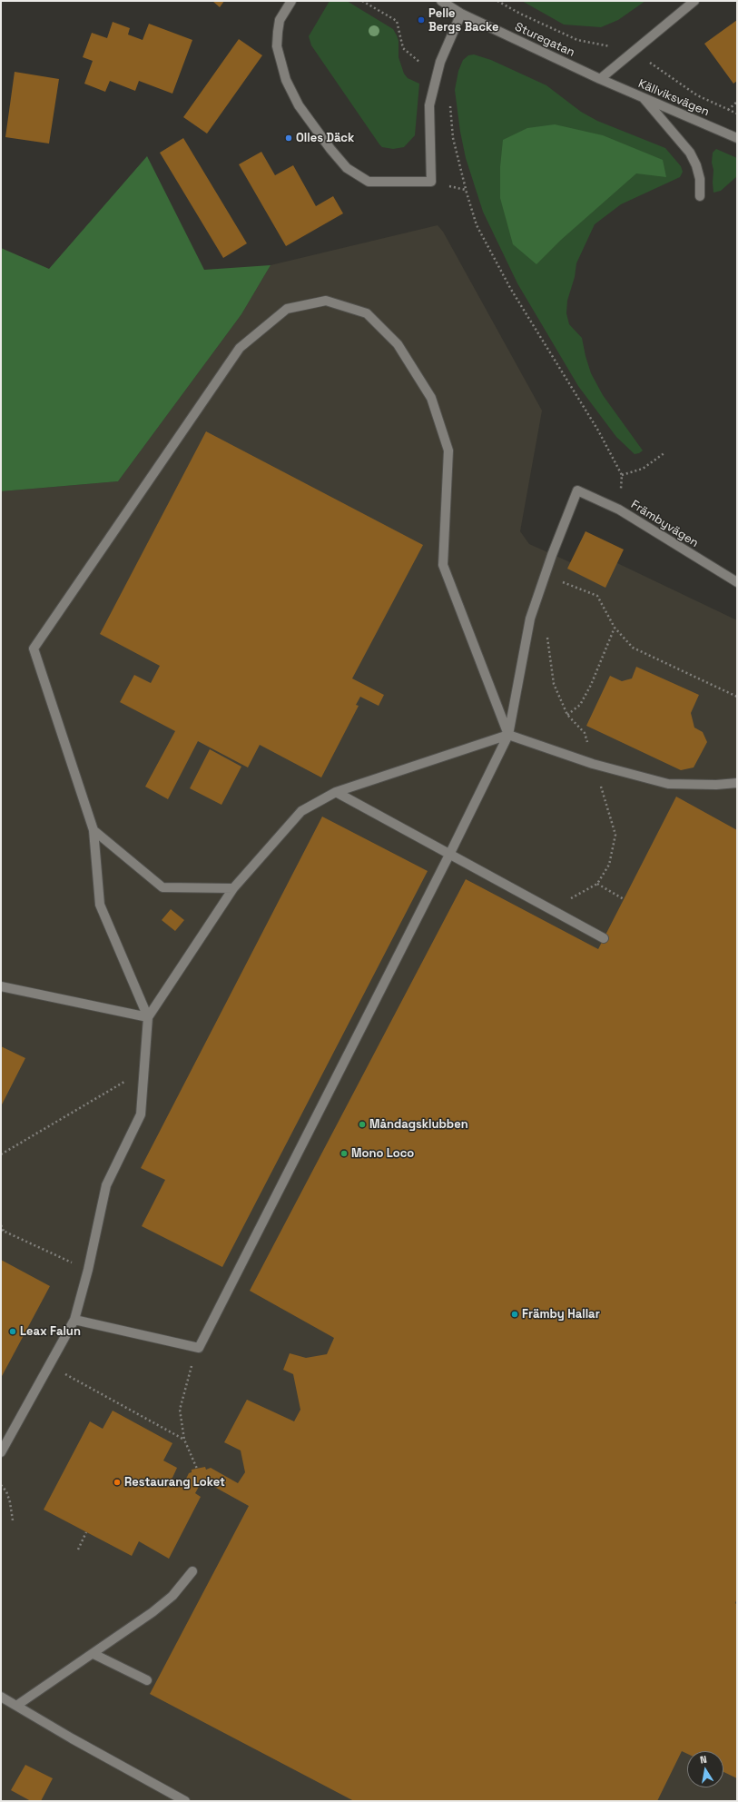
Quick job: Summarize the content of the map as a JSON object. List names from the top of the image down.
{
  "streets": {
    "street": ["Sturegatan", "Källviksvägen", "Främbyvägen"]
  },
  "crossings": [
    ["Sturegatan", "Källviksvägen"]
  ],
  "places": [
    "Pelle Bergs Backe",
    "Olles Däck",
    "Måndagsklubben",
    "Mono Loco",
    "Främby Hallar",
    "Leax Falun",
    "Restaurang Loket"
  ],
  "north": "top"
}
